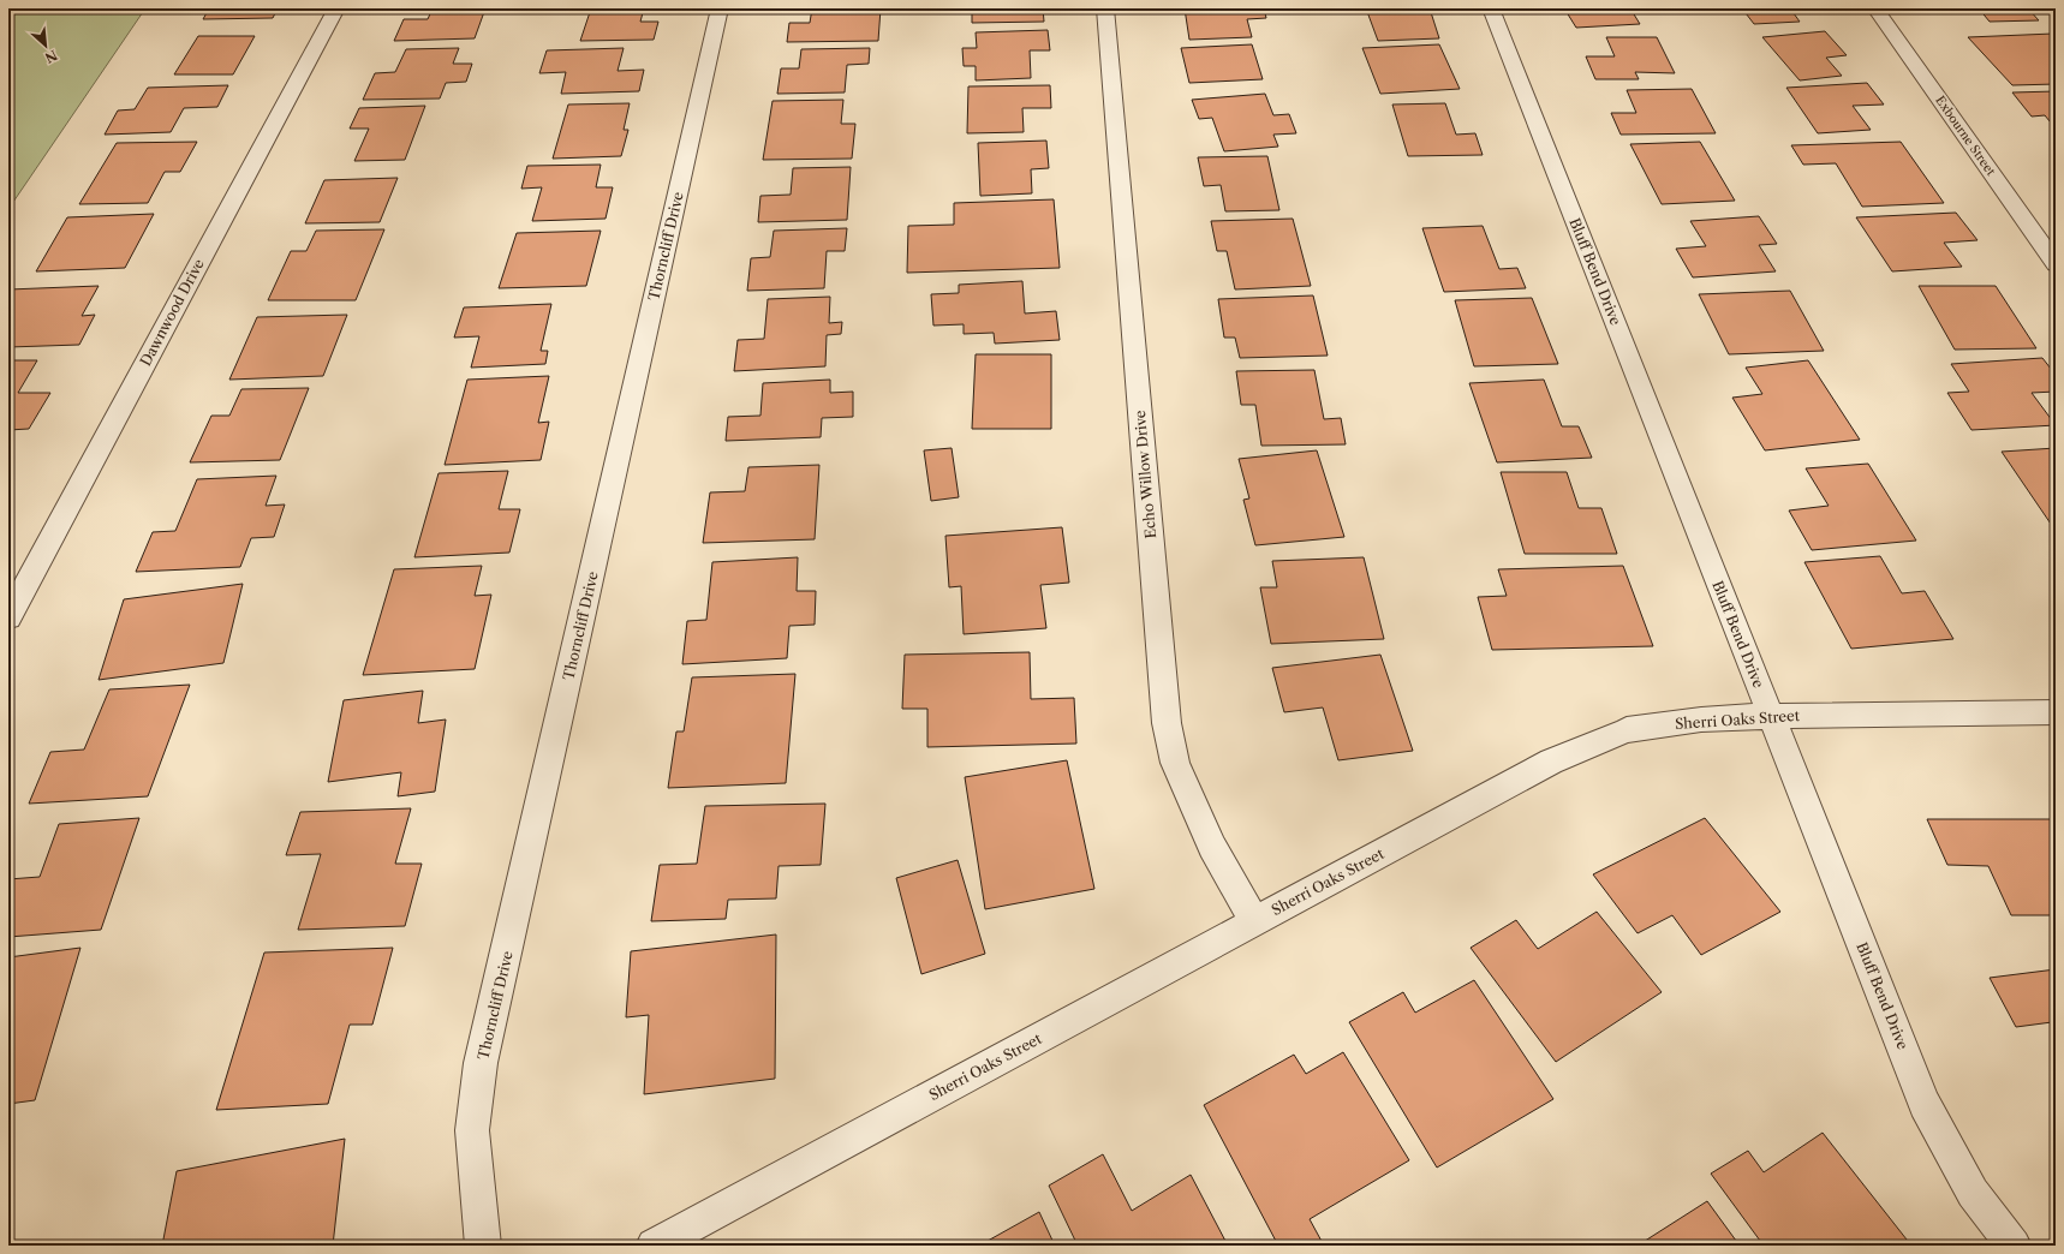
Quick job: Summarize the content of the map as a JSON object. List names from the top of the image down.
{
  "streets": {
    "street": [
      "Exbourne Street",
      "Thorncliff Drive",
      "Bluff Bend Drive",
      "Dawnwood Drive",
      "Echo Willow Drive",
      "Sherri Oaks Street"
    ]
  },
  "crossings": [
    ["Bluff Bend Drive", "Sherri Oaks Street"],
    ["Echo Willow Drive", "Sherri Oaks Street"]
  ],
  "north": "bottom right"
}
